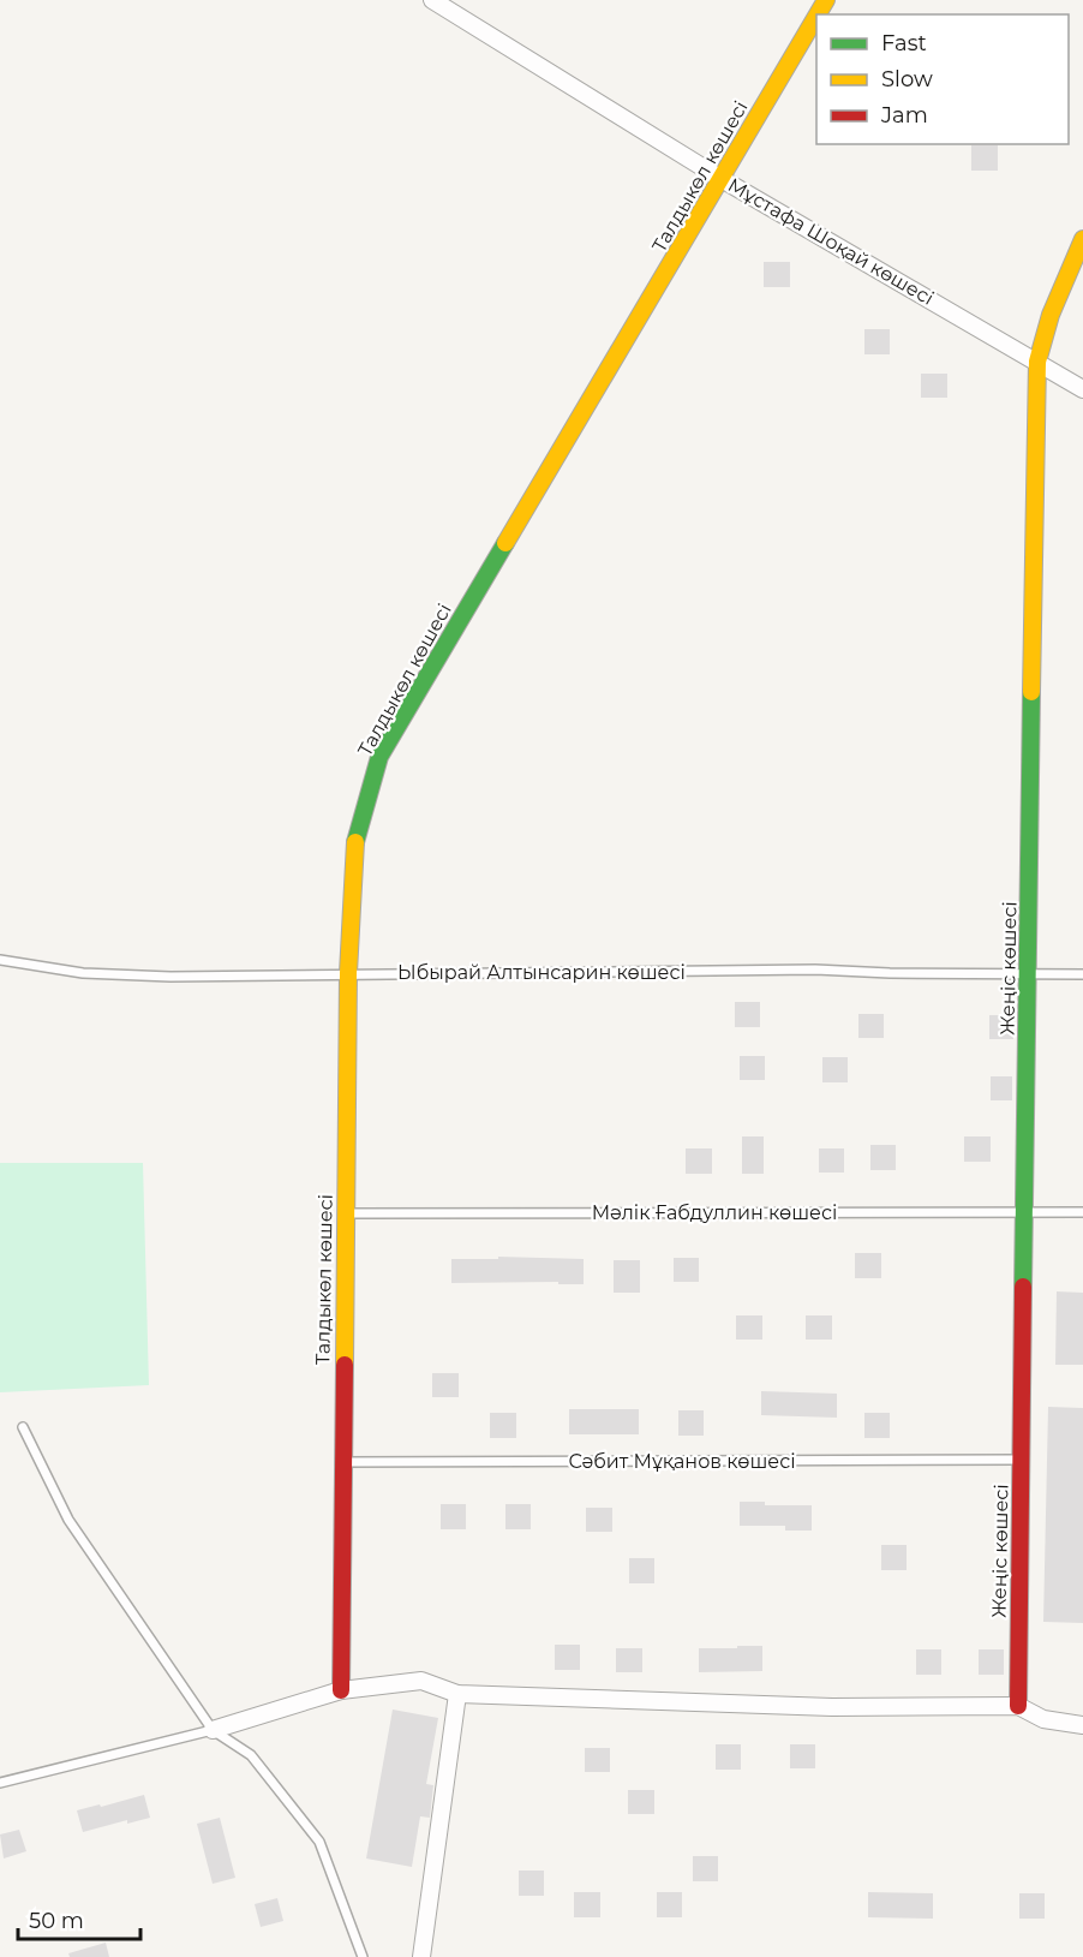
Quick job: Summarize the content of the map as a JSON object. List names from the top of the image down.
{
  "streets": {
    "street": ["Талдыкөл көшесі", "Мұстафа Шоқай көшесі", "Жеңіс көшесі"],
    "lane": ["Ыбырай Алтынсарин көшесі", "Мәлік Ғабдуллин көшесі", "Сәбит Мұқанов көшесі"]
  },
  "crossings": [
    ["Талдыкөл көшесі", "Мұстафа Шоқай көшесі"],
    ["Талдыкөл көшесі", "Ыбырай Алтынсарин көшесі"],
    ["Талдыкөл көшесі", "Мәлік Ғабдуллин көшесі"],
    ["Талдыкөл көшесі", "Сәбит Мұқанов көшесі"],
    ["Мұстафа Шоқай көшесі", "Жеңіс көшесі"],
    ["Жеңіс көшесі", "Ыбырай Алтынсарин көшесі"],
    ["Жеңіс көшесі", "Мәлік Ғабдуллин көшесі"],
    ["Жеңіс көшесі", "Сәбит Мұқанов көшесі"]
  ],
  "legend": ["Fast", "Slow", "Jam"],
  "scale_bar": "50 m"
}
